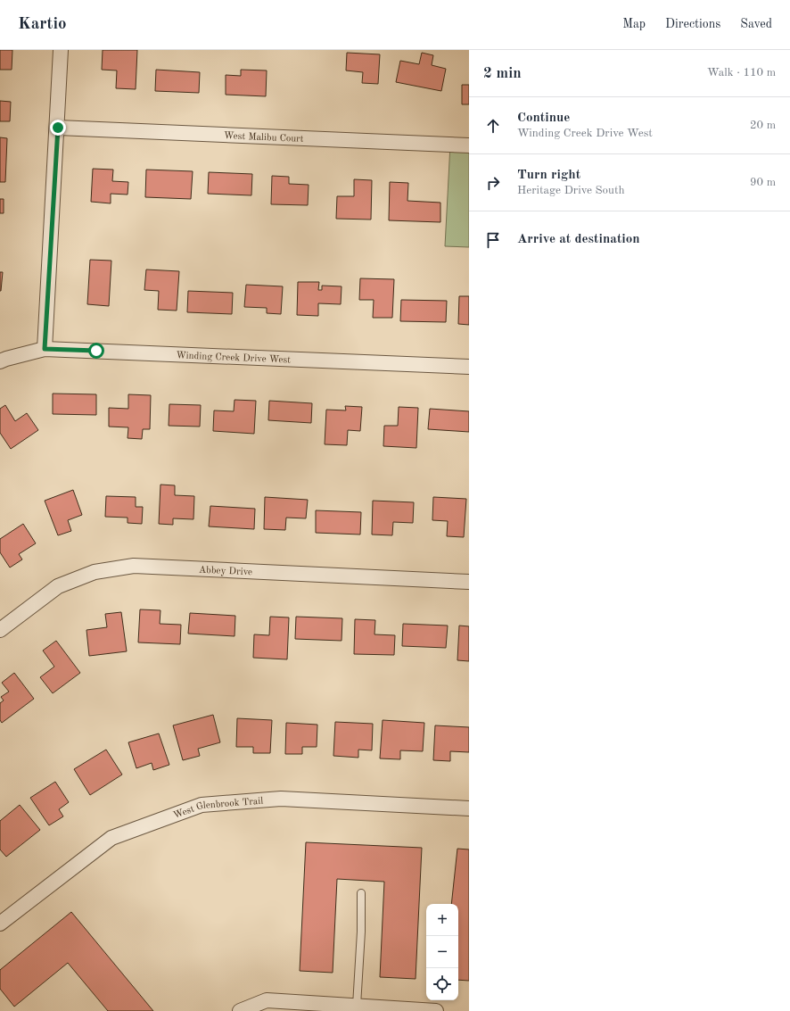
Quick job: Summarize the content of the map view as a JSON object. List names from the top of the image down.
{
  "streets": {
    "street": [
      "West Malibu Court",
      "Winding Creek Drive West",
      "Abbey Drive",
      "West Glenbrook Trail"
    ]
  },
  "page": {
    "header": "Kartio",
    "nav": ["Map", "Directions", "Saved"],
    "heading": ["2 min", "Walk · 110 m"],
    "list": [
      ["Continue", "Winding Creek Drive West", "20 m"],
      ["Turn right", "Heritage Drive South", "90 m"],
      "Arrive at destination"
    ],
    "map_buttons": ["+", "−"]
  }
}
